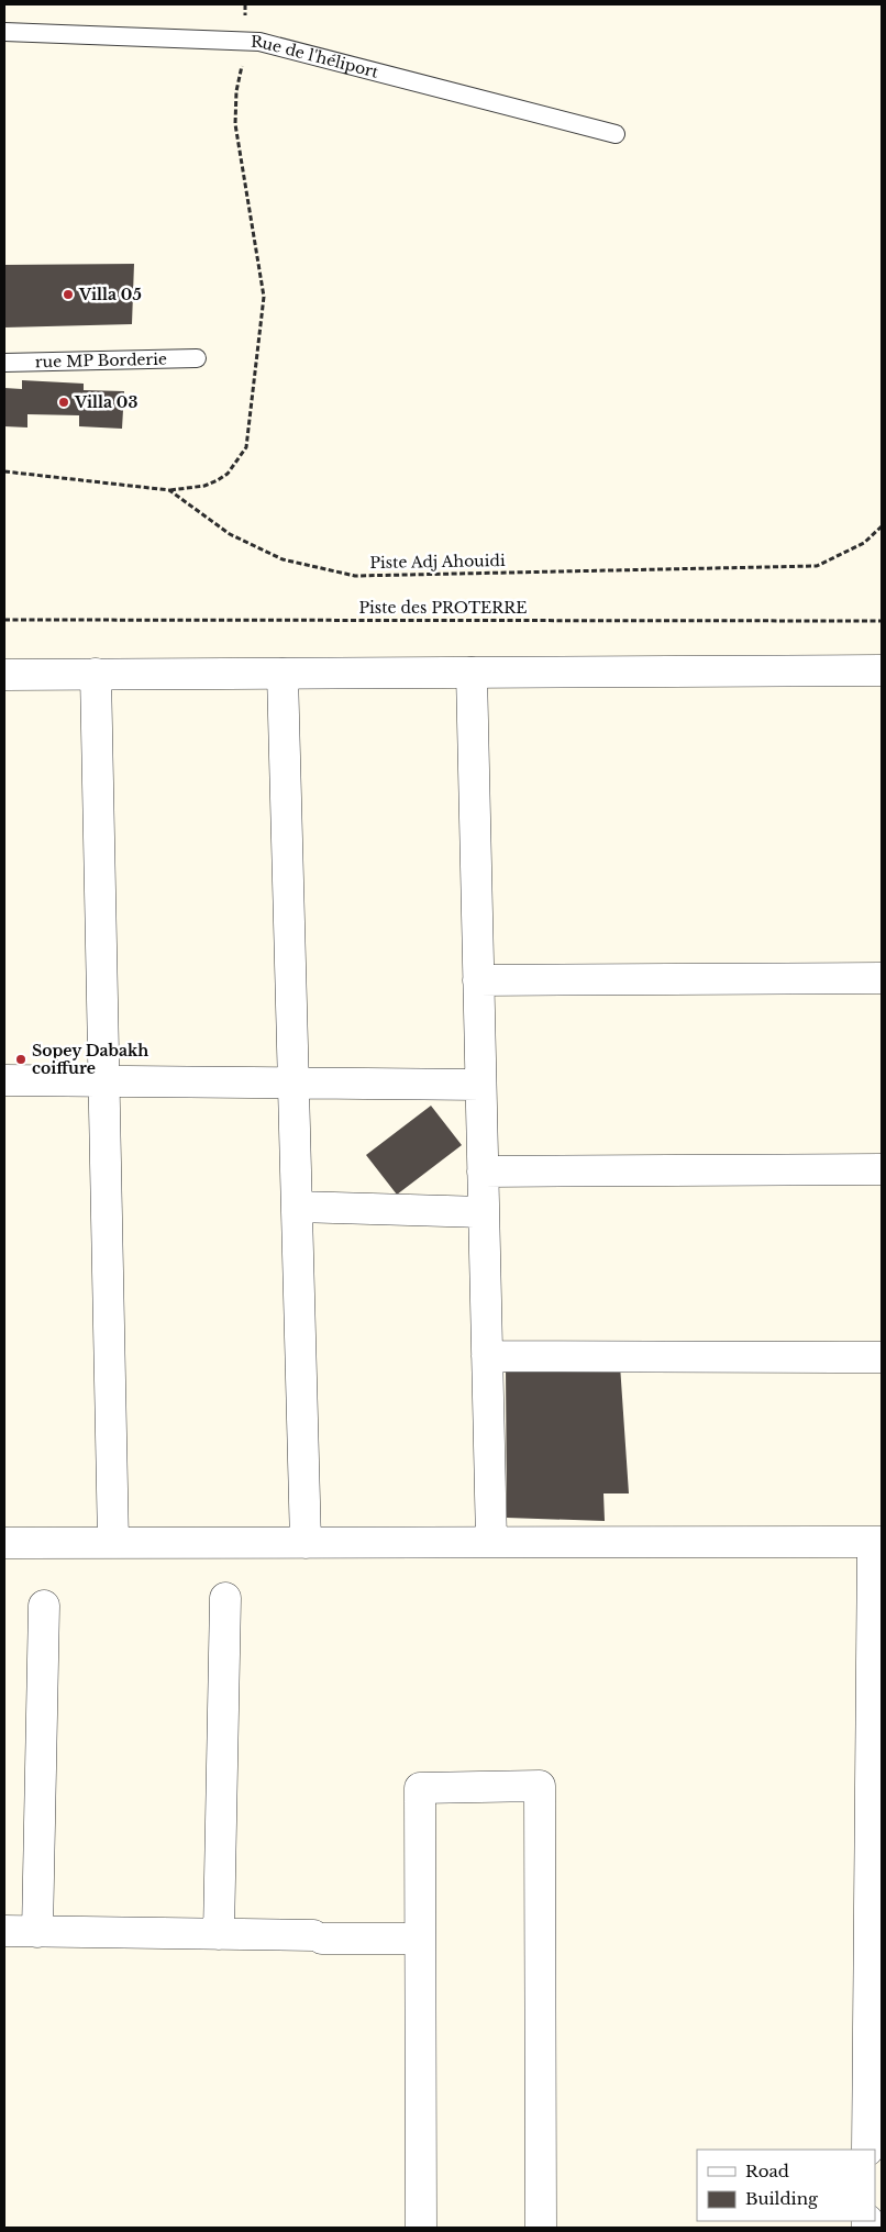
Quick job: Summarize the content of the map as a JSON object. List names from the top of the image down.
{
  "streets": {
    "lane": ["Rue de l'héliport", "rue MP Borderie"],
    "path": ["Piste Adj Ahouidi", "Piste des PROTERRE"]
  },
  "places": ["Villa 05", "Villa 03", "Sopey Dabakh coiffure"],
  "legend": ["Road", "Building"]
}
